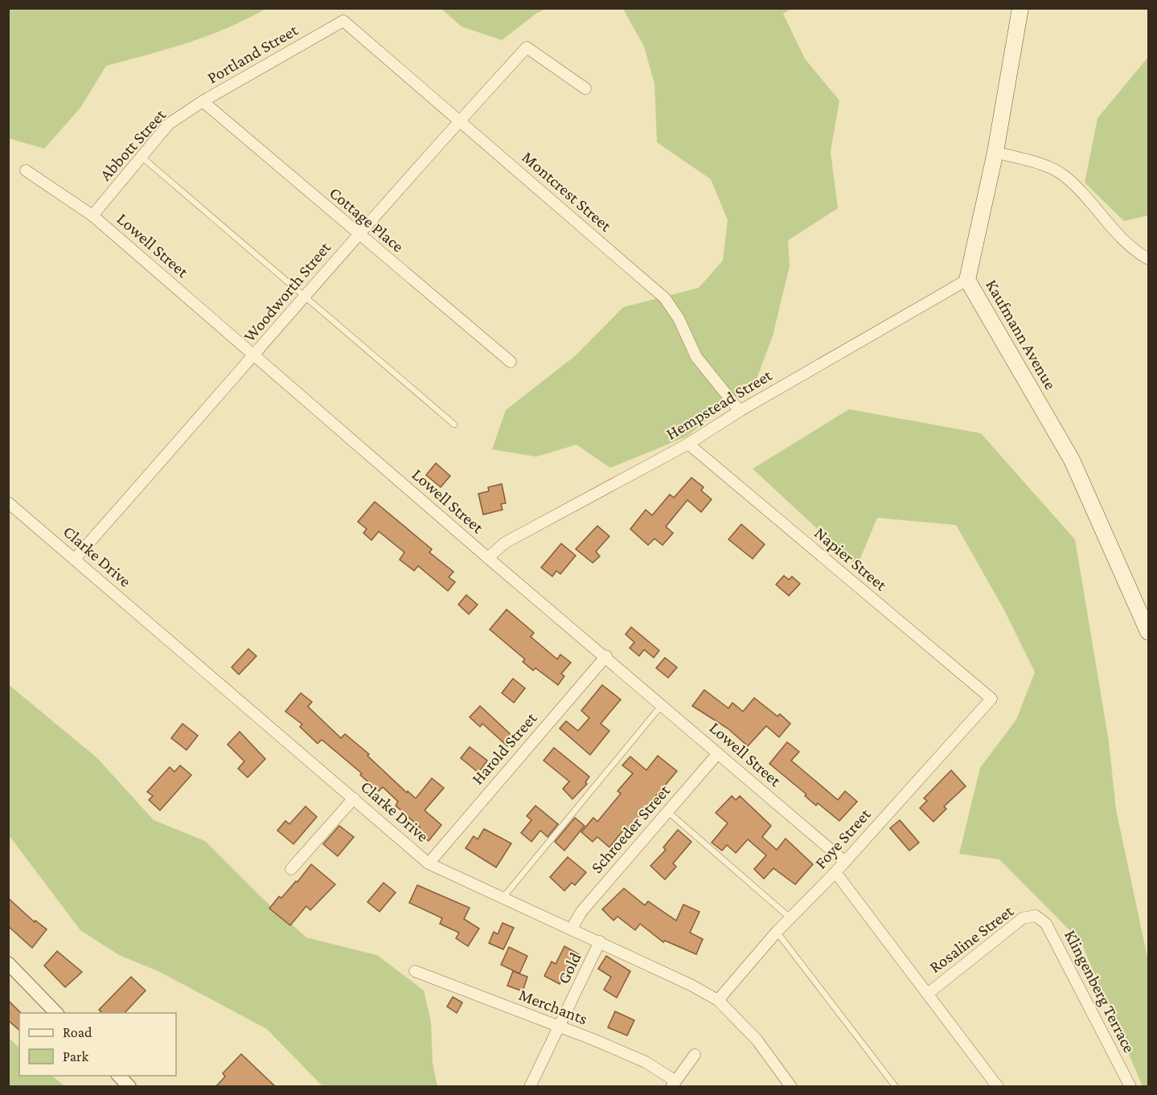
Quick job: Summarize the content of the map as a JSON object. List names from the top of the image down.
{
  "streets": {
    "main road": ["Kaufmann Avenue"],
    "street": [
      "Portland Street",
      "Abbott Street",
      "Montcrest Street",
      "Cottage Place",
      "Lowell Street",
      "Woodworth Street",
      "Hempstead Street",
      "Clarke Drive",
      "Napier Street",
      "Harold Street",
      "Schroeder Street",
      "Foye Street",
      "Rosaline Street",
      "Gold",
      "Klingenberg Terrace",
      "Merchants"
    ]
  },
  "crossings": [
    ["Portland Street", "Abbott Street"],
    ["Portland Street", "Montcrest Street"],
    ["Portland Street", "Cottage Place"],
    ["Abbott Street", "Cottage Place"],
    ["Abbott Street", "Lowell Street"],
    ["Montcrest Street", "Woodworth Street"],
    ["Montcrest Street", "Hempstead Street"],
    ["Cottage Place", "Woodworth Street"],
    ["Lowell Street", "Woodworth Street"],
    ["Lowell Street", "Hempstead Street"],
    ["Lowell Street", "Harold Street"],
    ["Lowell Street", "Schroeder Street"],
    ["Lowell Street", "Foye Street"],
    ["Woodworth Street", "Clarke Drive"],
    ["Kaufmann Avenue", "Hempstead Street"],
    ["Hempstead Street", "Napier Street"],
    ["Clarke Drive", "Harold Street"],
    ["Clarke Drive", "Schroeder Street"],
    ["Clarke Drive", "Foye Street"],
    ["Clarke Drive", "Gold"],
    ["Napier Street", "Foye Street"],
    ["Rosaline Street", "Klingenberg Terrace"],
    ["Gold", "Merchants"]
  ],
  "legend": ["Road", "Park"]
}
